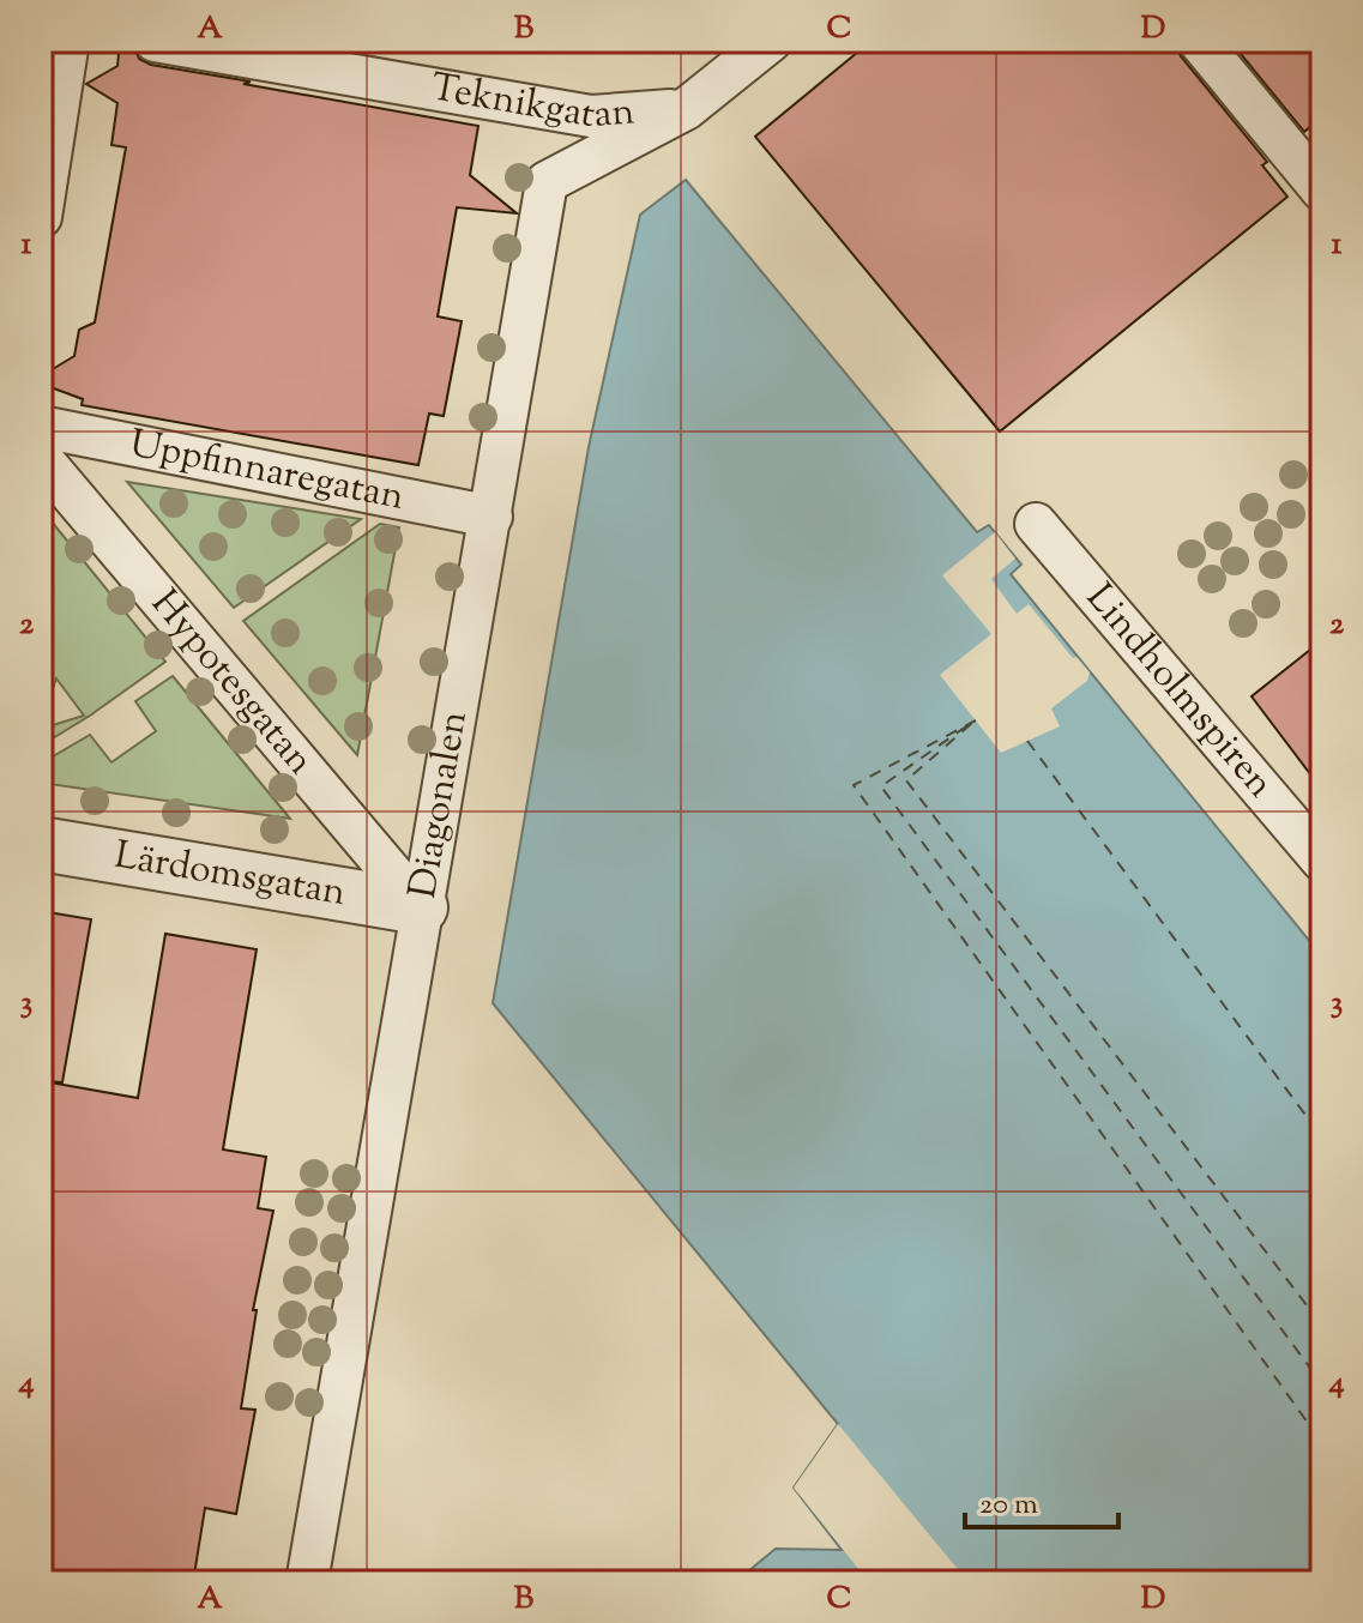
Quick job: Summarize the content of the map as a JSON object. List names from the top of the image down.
{
  "streets": {
    "street": [
      "Teknikgatan",
      "Uppfinnaregatan",
      "Hypotesgatan",
      "Lindholmspiren",
      "Diagonalen",
      "Lärdomsgatan"
    ]
  },
  "crossings": [
    ["Teknikgatan", "Diagonalen"],
    ["Uppfinnaregatan", "Diagonalen"],
    ["Hypotesgatan", "Diagonalen"],
    ["Hypotesgatan", "Lärdomsgatan"],
    ["Diagonalen", "Lärdomsgatan"]
  ],
  "scale_bar": "20 m",
  "grid": {
    "columns": [
      "A",
      "B",
      "C",
      "D"
    ],
    "rows": [
      "1",
      "2",
      "3",
      "4"
    ]
  }
}
